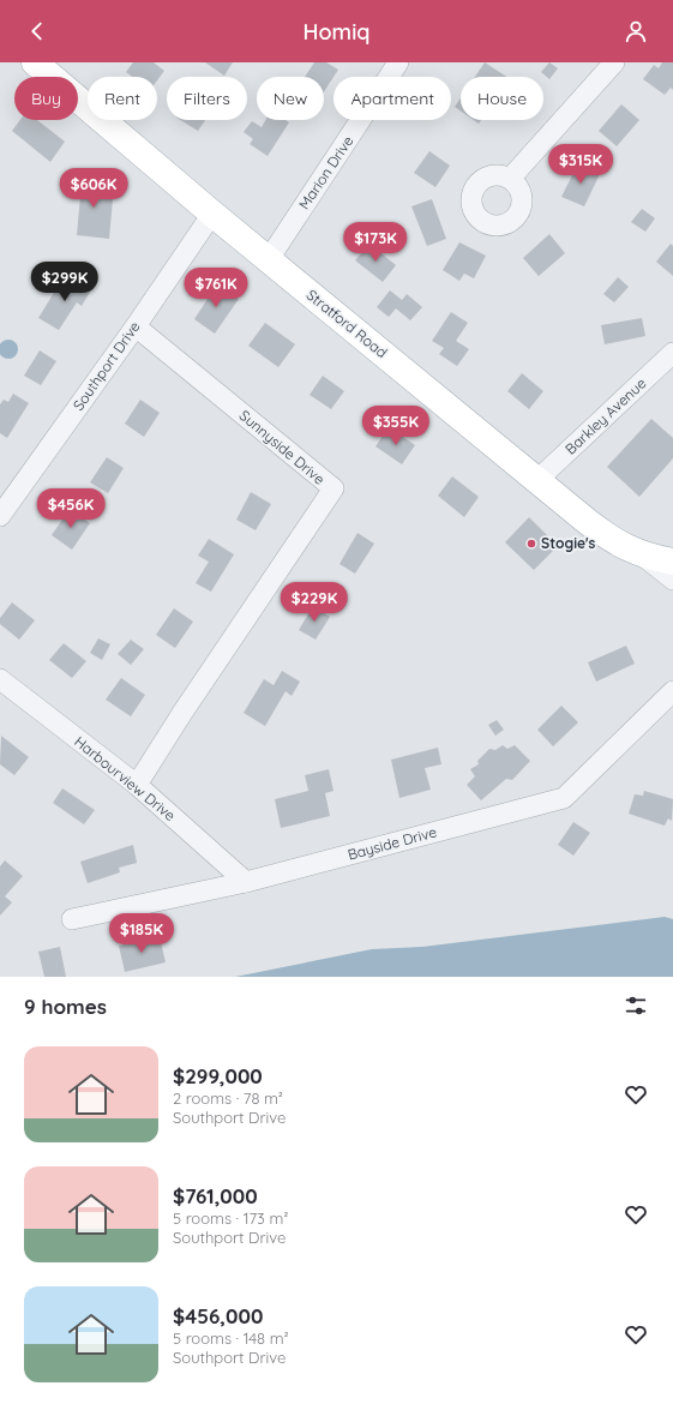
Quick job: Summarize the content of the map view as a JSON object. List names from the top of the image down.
{
  "streets": {
    "main road": ["Stratford Road"],
    "street": [
      "Marion Drive",
      "Southport Drive",
      "Barkley Avenue",
      "Sunnyside Drive",
      "Harbourview Drive",
      "Bayside Drive"
    ]
  },
  "crossings": [
    ["Marion Drive", "Stratford Road"],
    ["Stratford Road", "Southport Drive"],
    ["Stratford Road", "Barkley Avenue"],
    ["Southport Drive", "Sunnyside Drive"],
    ["Sunnyside Drive", "Harbourview Drive"],
    ["Harbourview Drive", "Bayside Drive"]
  ],
  "places": ["Stogie's"],
  "page": {
    "header": "Homiq",
    "chip": [
      "Buy",
      "Rent",
      "Filters",
      "New",
      "Apartment",
      "House"
    ],
    "price": [
      "$315K",
      "$606K",
      "$173K",
      "$299K",
      "$761K",
      "$355K",
      "$456K",
      "$229K",
      "$185K"
    ],
    "heading": "9 homes",
    "list": [
      {
        "name": "$299,000",
        "note": "2 rooms · 78 m² · Southport Drive"
      },
      {
        "name": "$761,000",
        "note": "5 rooms · 173 m² · Southport Drive"
      },
      {
        "name": "$456,000",
        "note": "5 rooms · 148 m² · Southport Drive"
      }
    ]
  }
}
